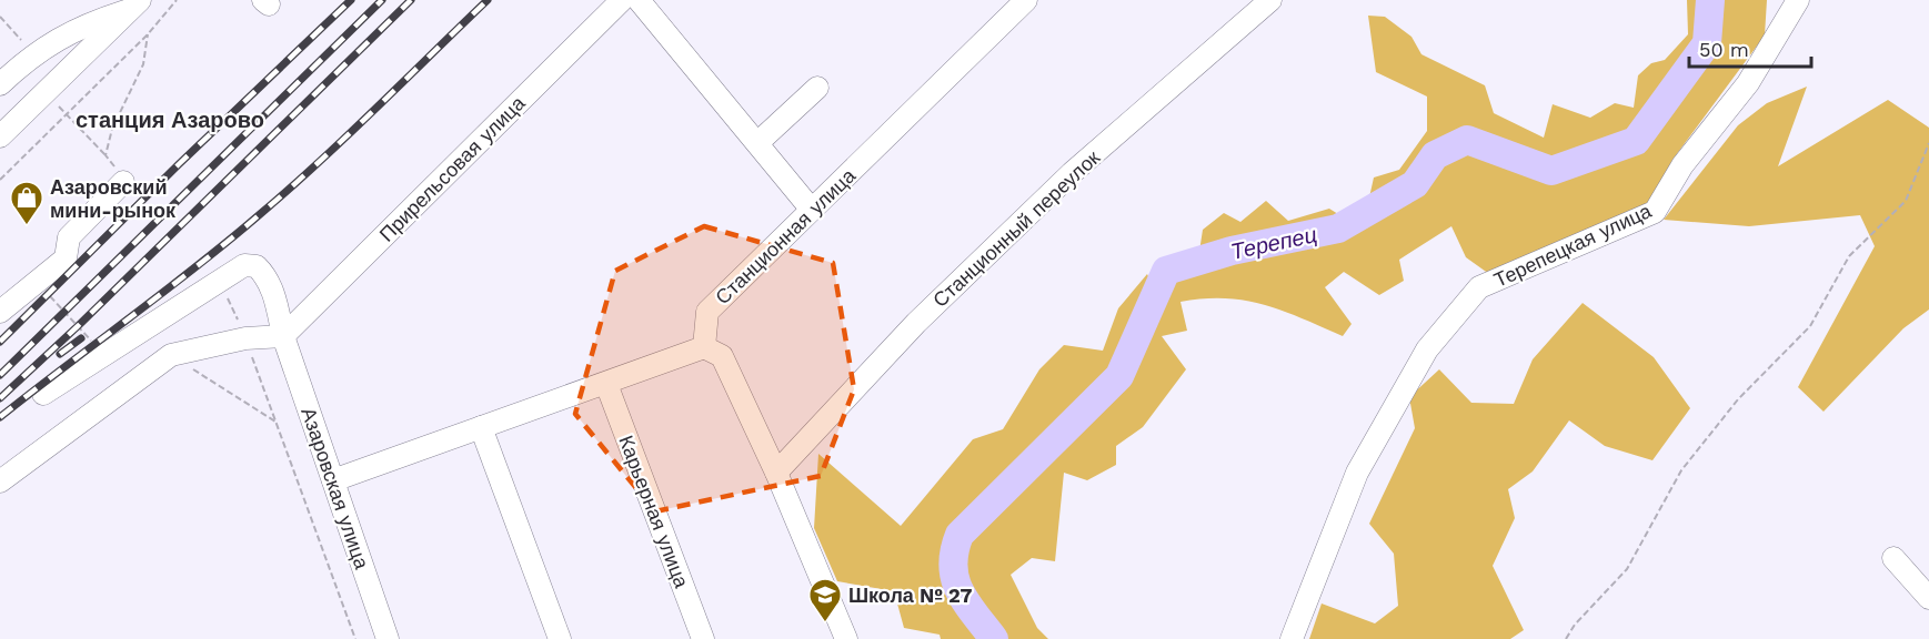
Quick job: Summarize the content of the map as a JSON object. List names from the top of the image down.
{
  "streets": {
    "street": [
      "Прирельсовая улица",
      "Станционный переулок",
      "Станционная улица",
      "Терепецкая улица",
      "Азаровская улица",
      "Карьерная улица"
    ]
  },
  "crossings": [
    ["Прирельсовая улица", "Азаровская улица"]
  ],
  "districts": ["станция Азарово"],
  "water": ["Терепец"],
  "places": {
    "shop": ["Азаровский мини-рынок"],
    "school or university": ["Школа № 27"]
  },
  "scale_bar": "50 m"
}
